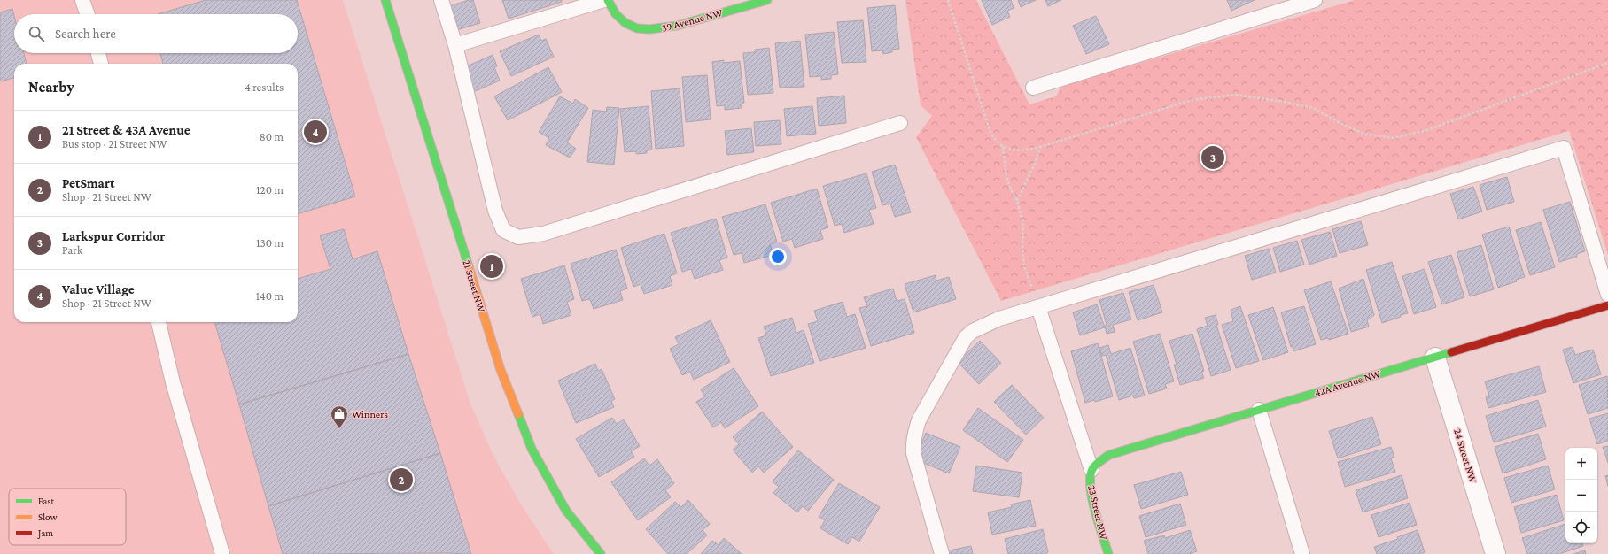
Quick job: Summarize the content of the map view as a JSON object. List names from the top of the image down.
{
  "streets": {
    "street": [
      "39 Avenue NW",
      "21 Street NW",
      "42A Avenue NW",
      "24 Street NW",
      "23 Street NW"
    ]
  },
  "crossings": [
    ["42A Avenue NW", "24 Street NW"],
    ["42A Avenue NW", "23 Street NW"]
  ],
  "places": {
    "shop": ["Winners"]
  },
  "legend": ["Fast", "Slow", "Jam"],
  "page": {
    "search": "Search here",
    "heading": ["Nearby", "4 results"],
    "list": [
      {
        "mark": "1",
        "name": "21 Street & 43A Avenue",
        "note": "Bus stop · 21 Street NW",
        "value": "80 m"
      },
      {
        "mark": "2",
        "name": "PetSmart",
        "note": "Shop · 21 Street NW",
        "value": "120 m"
      },
      {
        "mark": "3",
        "name": "Larkspur Corridor",
        "note": "Park",
        "value": "130 m"
      },
      {
        "mark": "4",
        "name": "Value Village",
        "note": "Shop · 21 Street NW",
        "value": "140 m"
      }
    ],
    "pins": [
      "4",
      "3",
      "1",
      "2"
    ],
    "map_buttons": ["+", "−"]
  }
}
